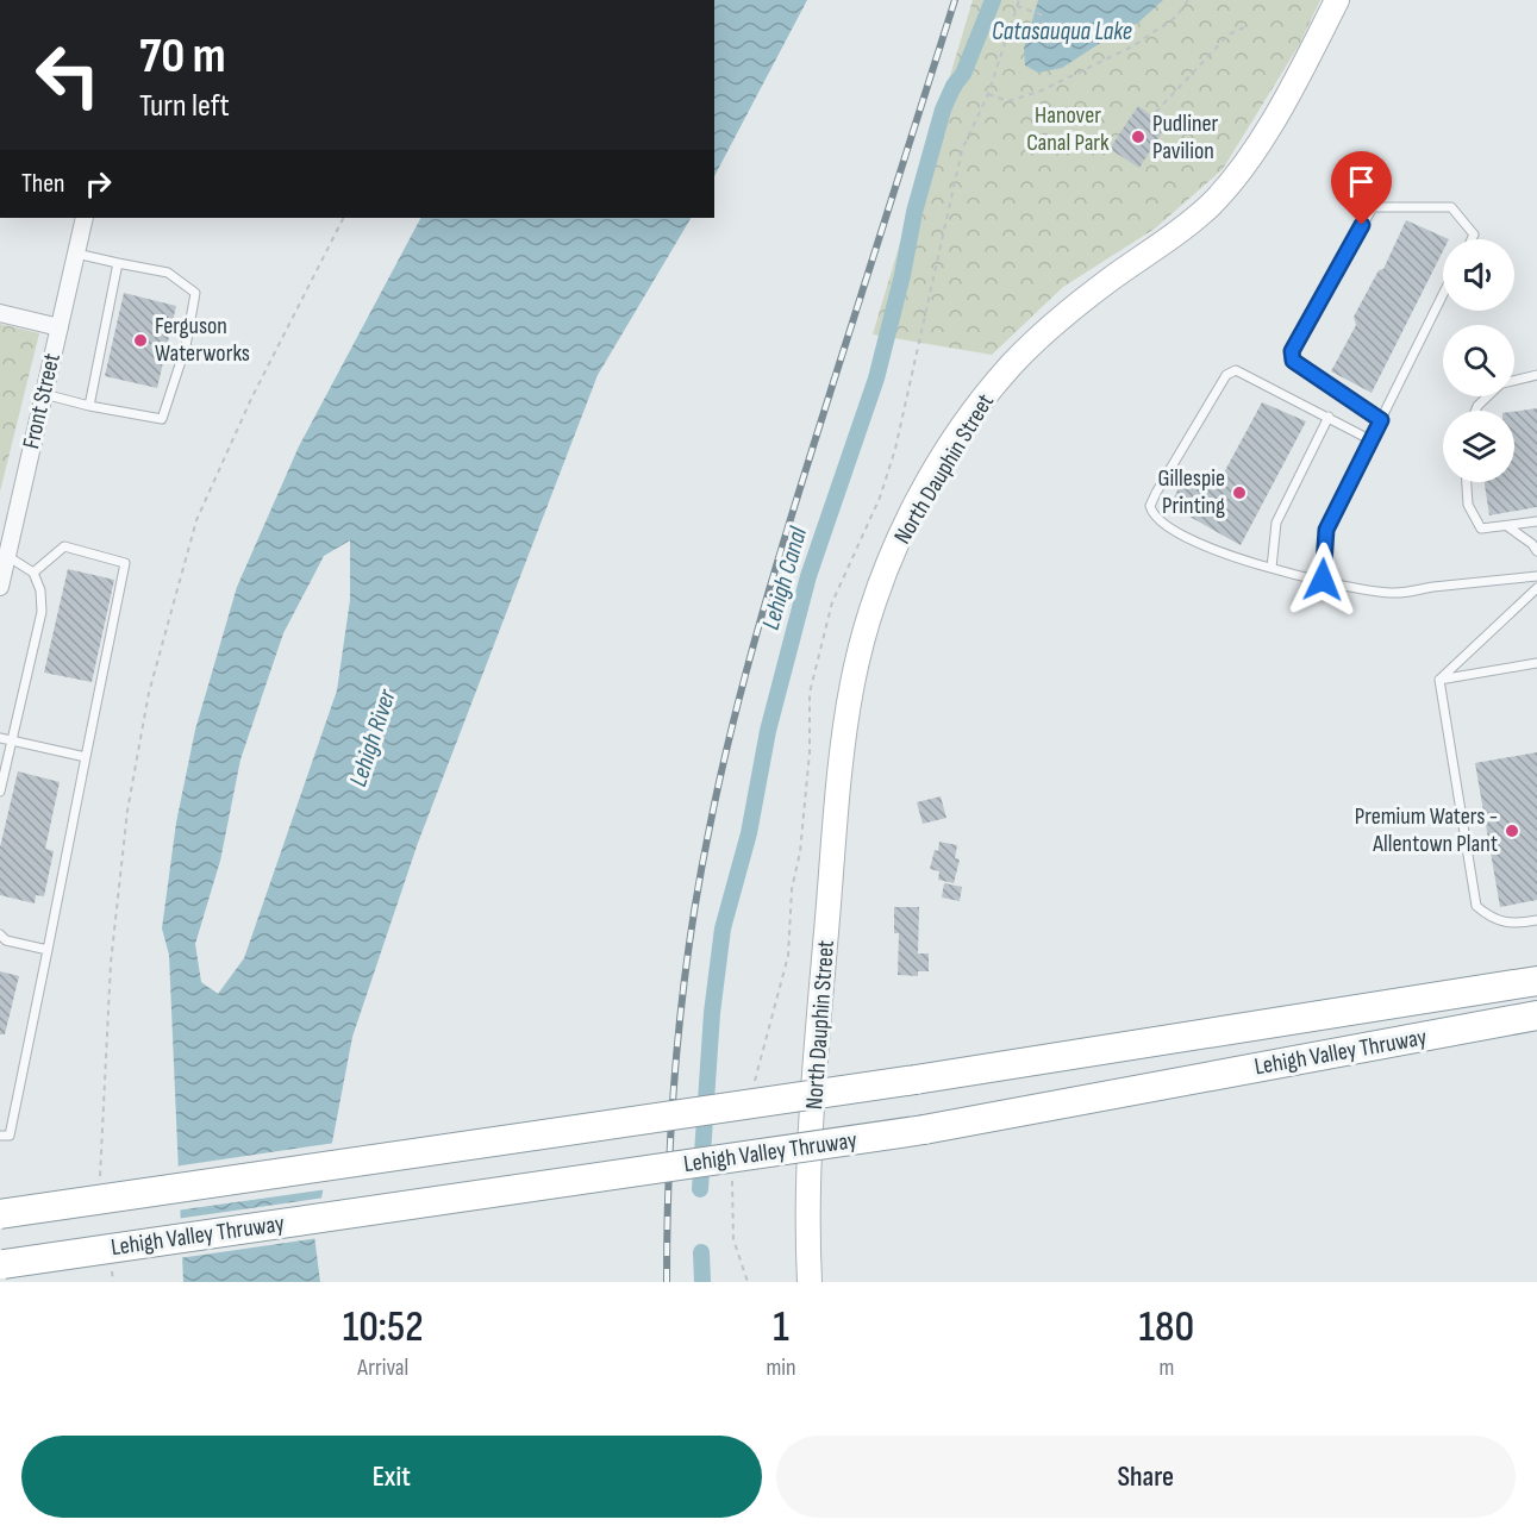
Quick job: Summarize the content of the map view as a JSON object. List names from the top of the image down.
{
  "streets": {
    "highway": ["Lehigh Valley Thruway"],
    "street": ["Front Street", "North Dauphin Street"]
  },
  "water": ["Catasauqua Lake", "Lehigh Canal", "Lehigh River"],
  "parks": ["Hanover Canal Park"],
  "places": [
    "Pudliner Pavilion",
    "Ferguson Waterworks",
    "Gillespie Printing",
    "Premium Waters - Allentown Plant"
  ],
  "page": {
    "turn": ["70 m", "Turn left"],
    "then": "Then",
    "eta": [
      "10:52",
      "Arrival",
      "1",
      "min",
      "180",
      "m"
    ],
    "buttons": ["Exit", "Share"]
  }
}
